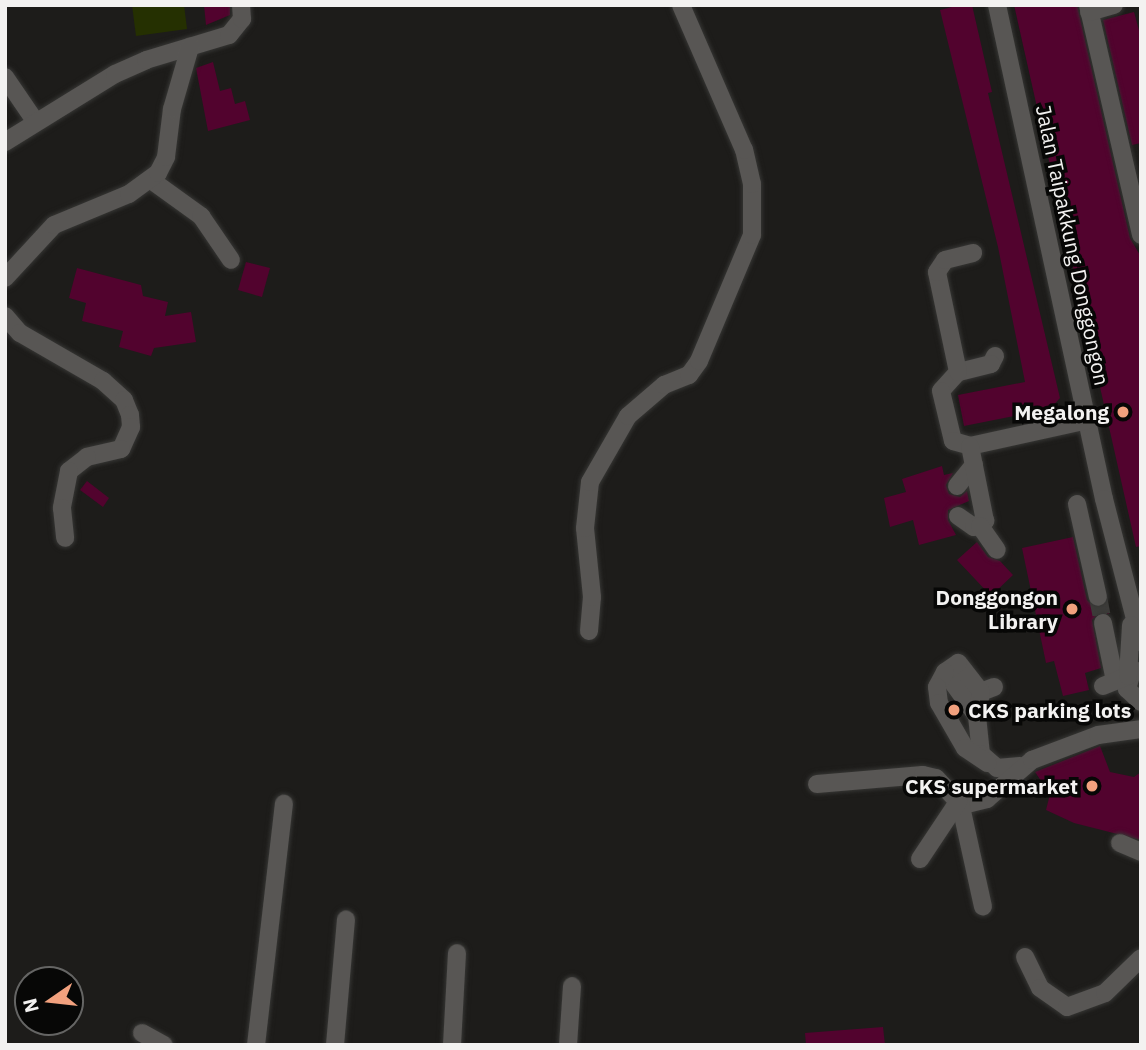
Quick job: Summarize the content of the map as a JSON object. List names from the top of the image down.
{
  "streets": {
    "street": ["Jalan Taipakkung Donggongon"]
  },
  "places": [
    "Megalong",
    "Donggongon Library",
    "CKS parking lots",
    "CKS supermarket"
  ],
  "north": "left"
}
